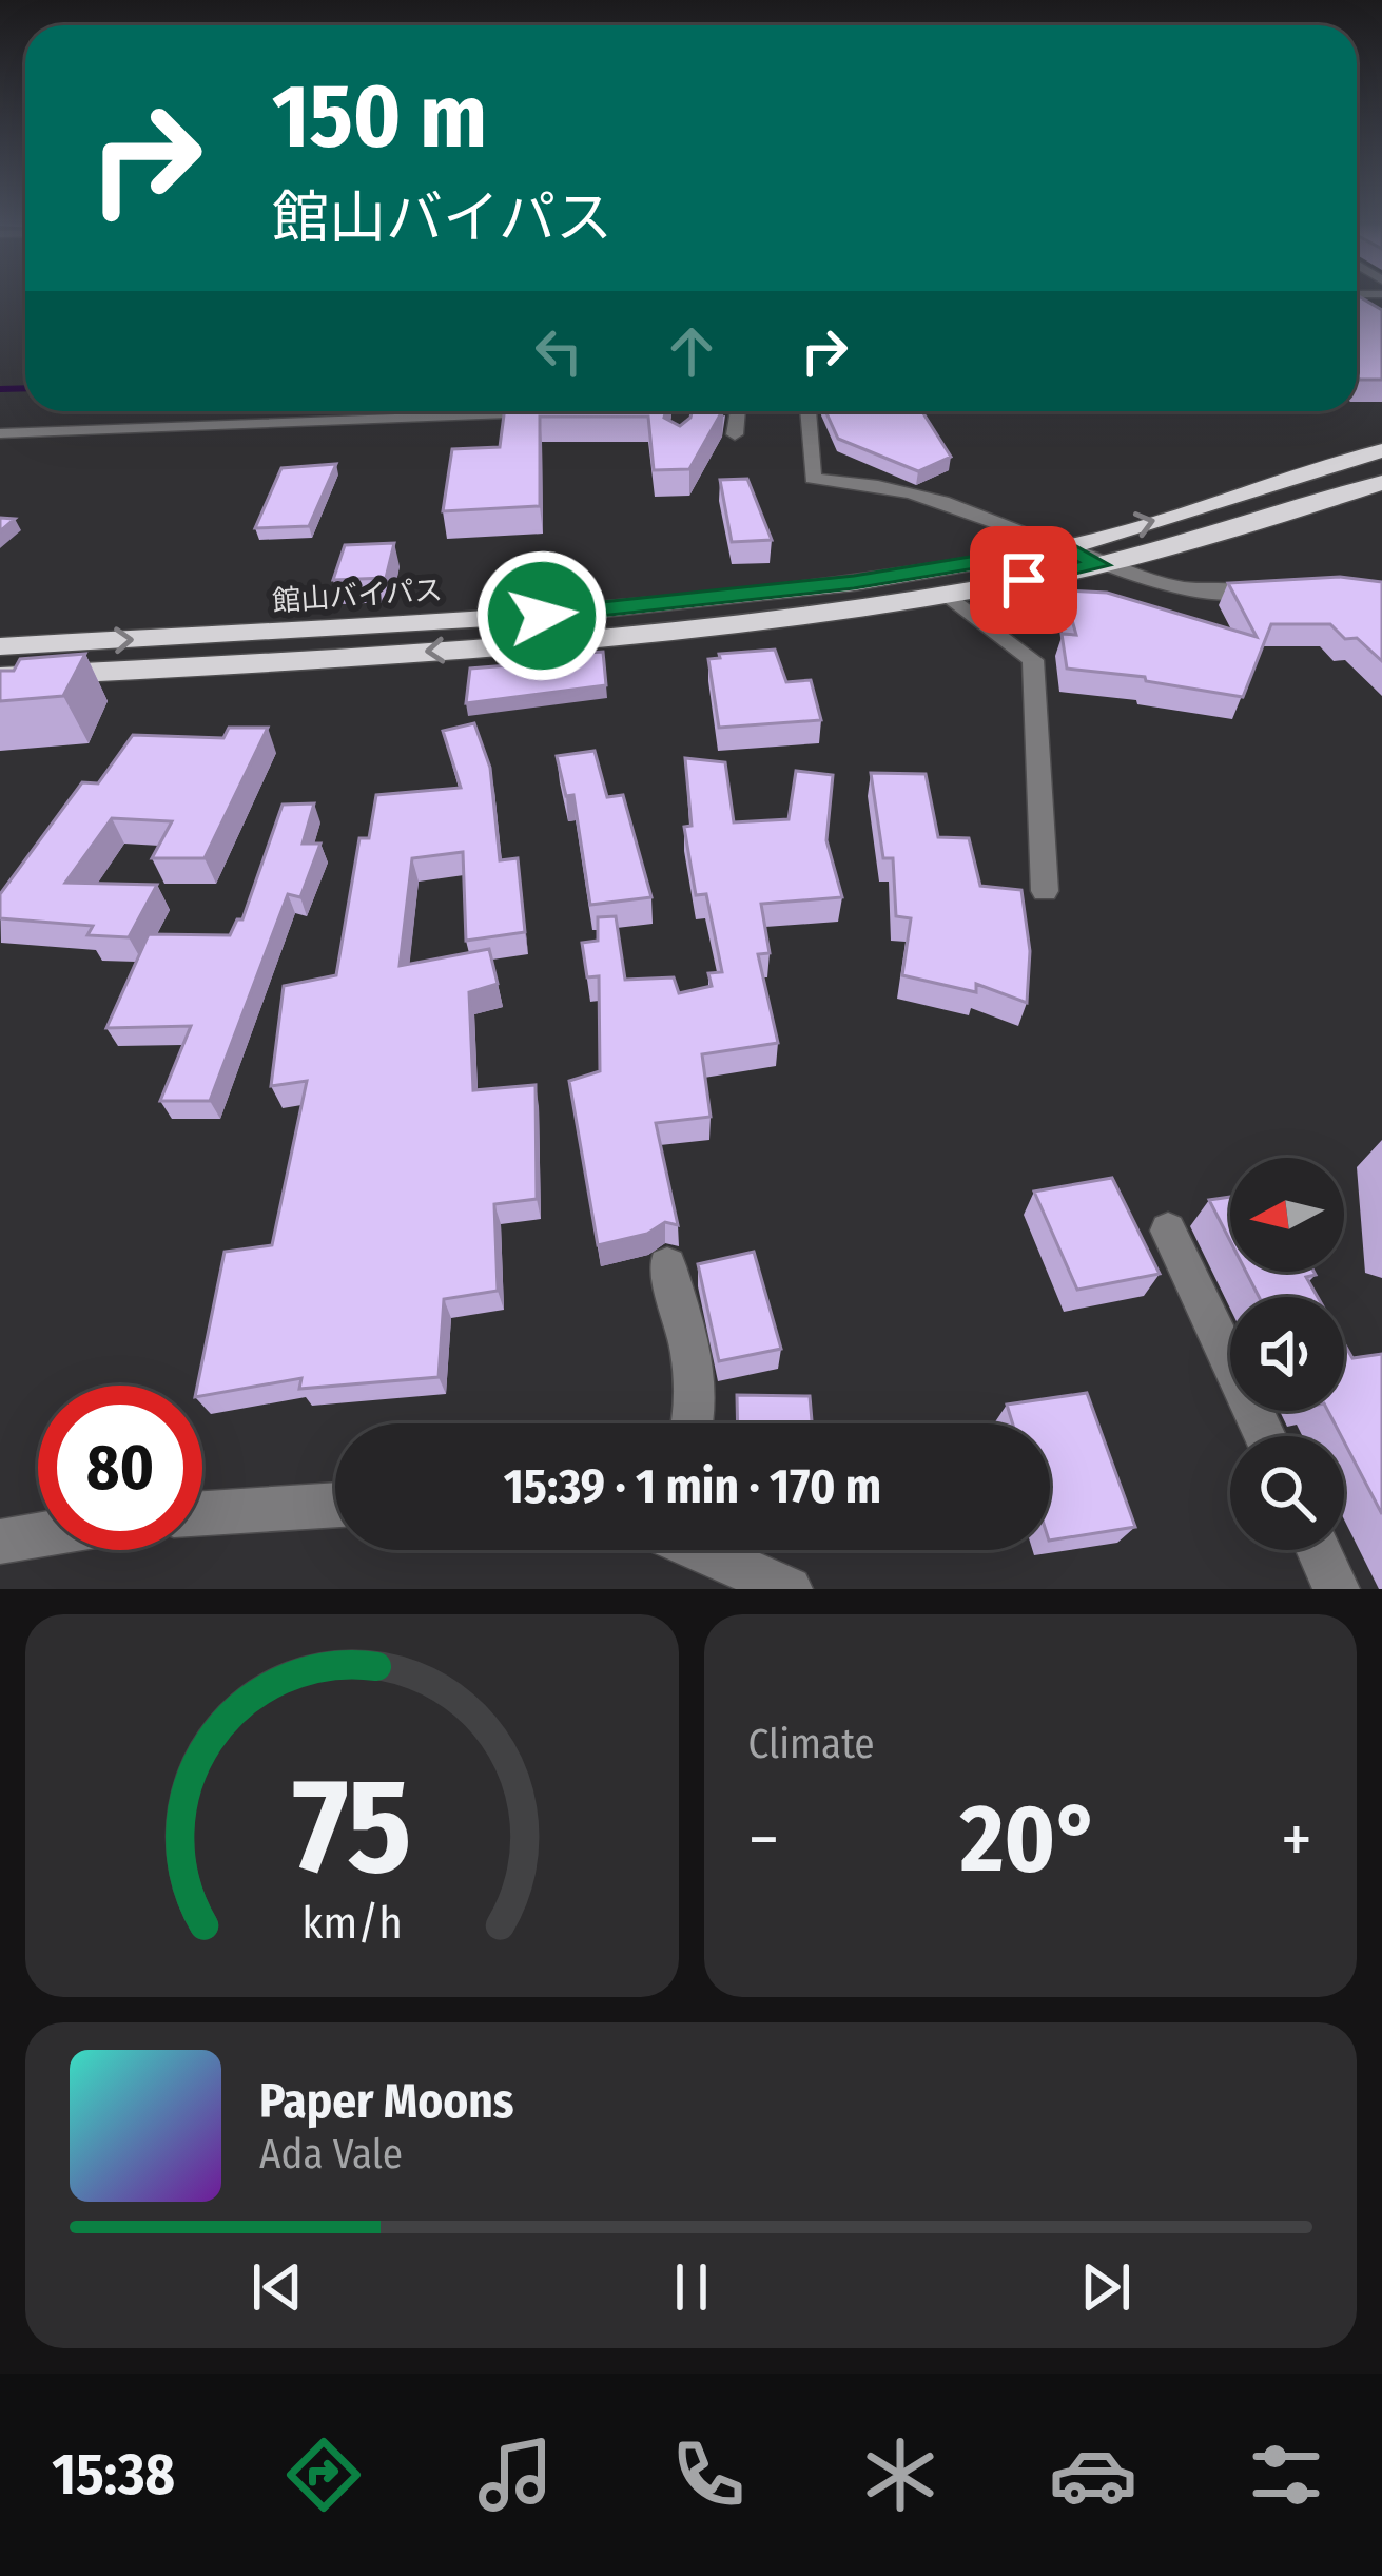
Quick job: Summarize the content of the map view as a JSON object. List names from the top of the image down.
{
  "streets": {
    "highway": ["館山バイパス"]
  },
  "north": "left",
  "page": {
    "turn": ["150 m", "館山バイパス"],
    "limit": "80",
    "trip": "15:39 · 1 min · 170 m",
    "tile": "Climate",
    "heat": ["−", "20°", "+"],
    "song": ["Paper Moons", "Ada Vale"],
    "tabs": "15:38",
    "gauge": ["75", "km/h"]
  }
}
